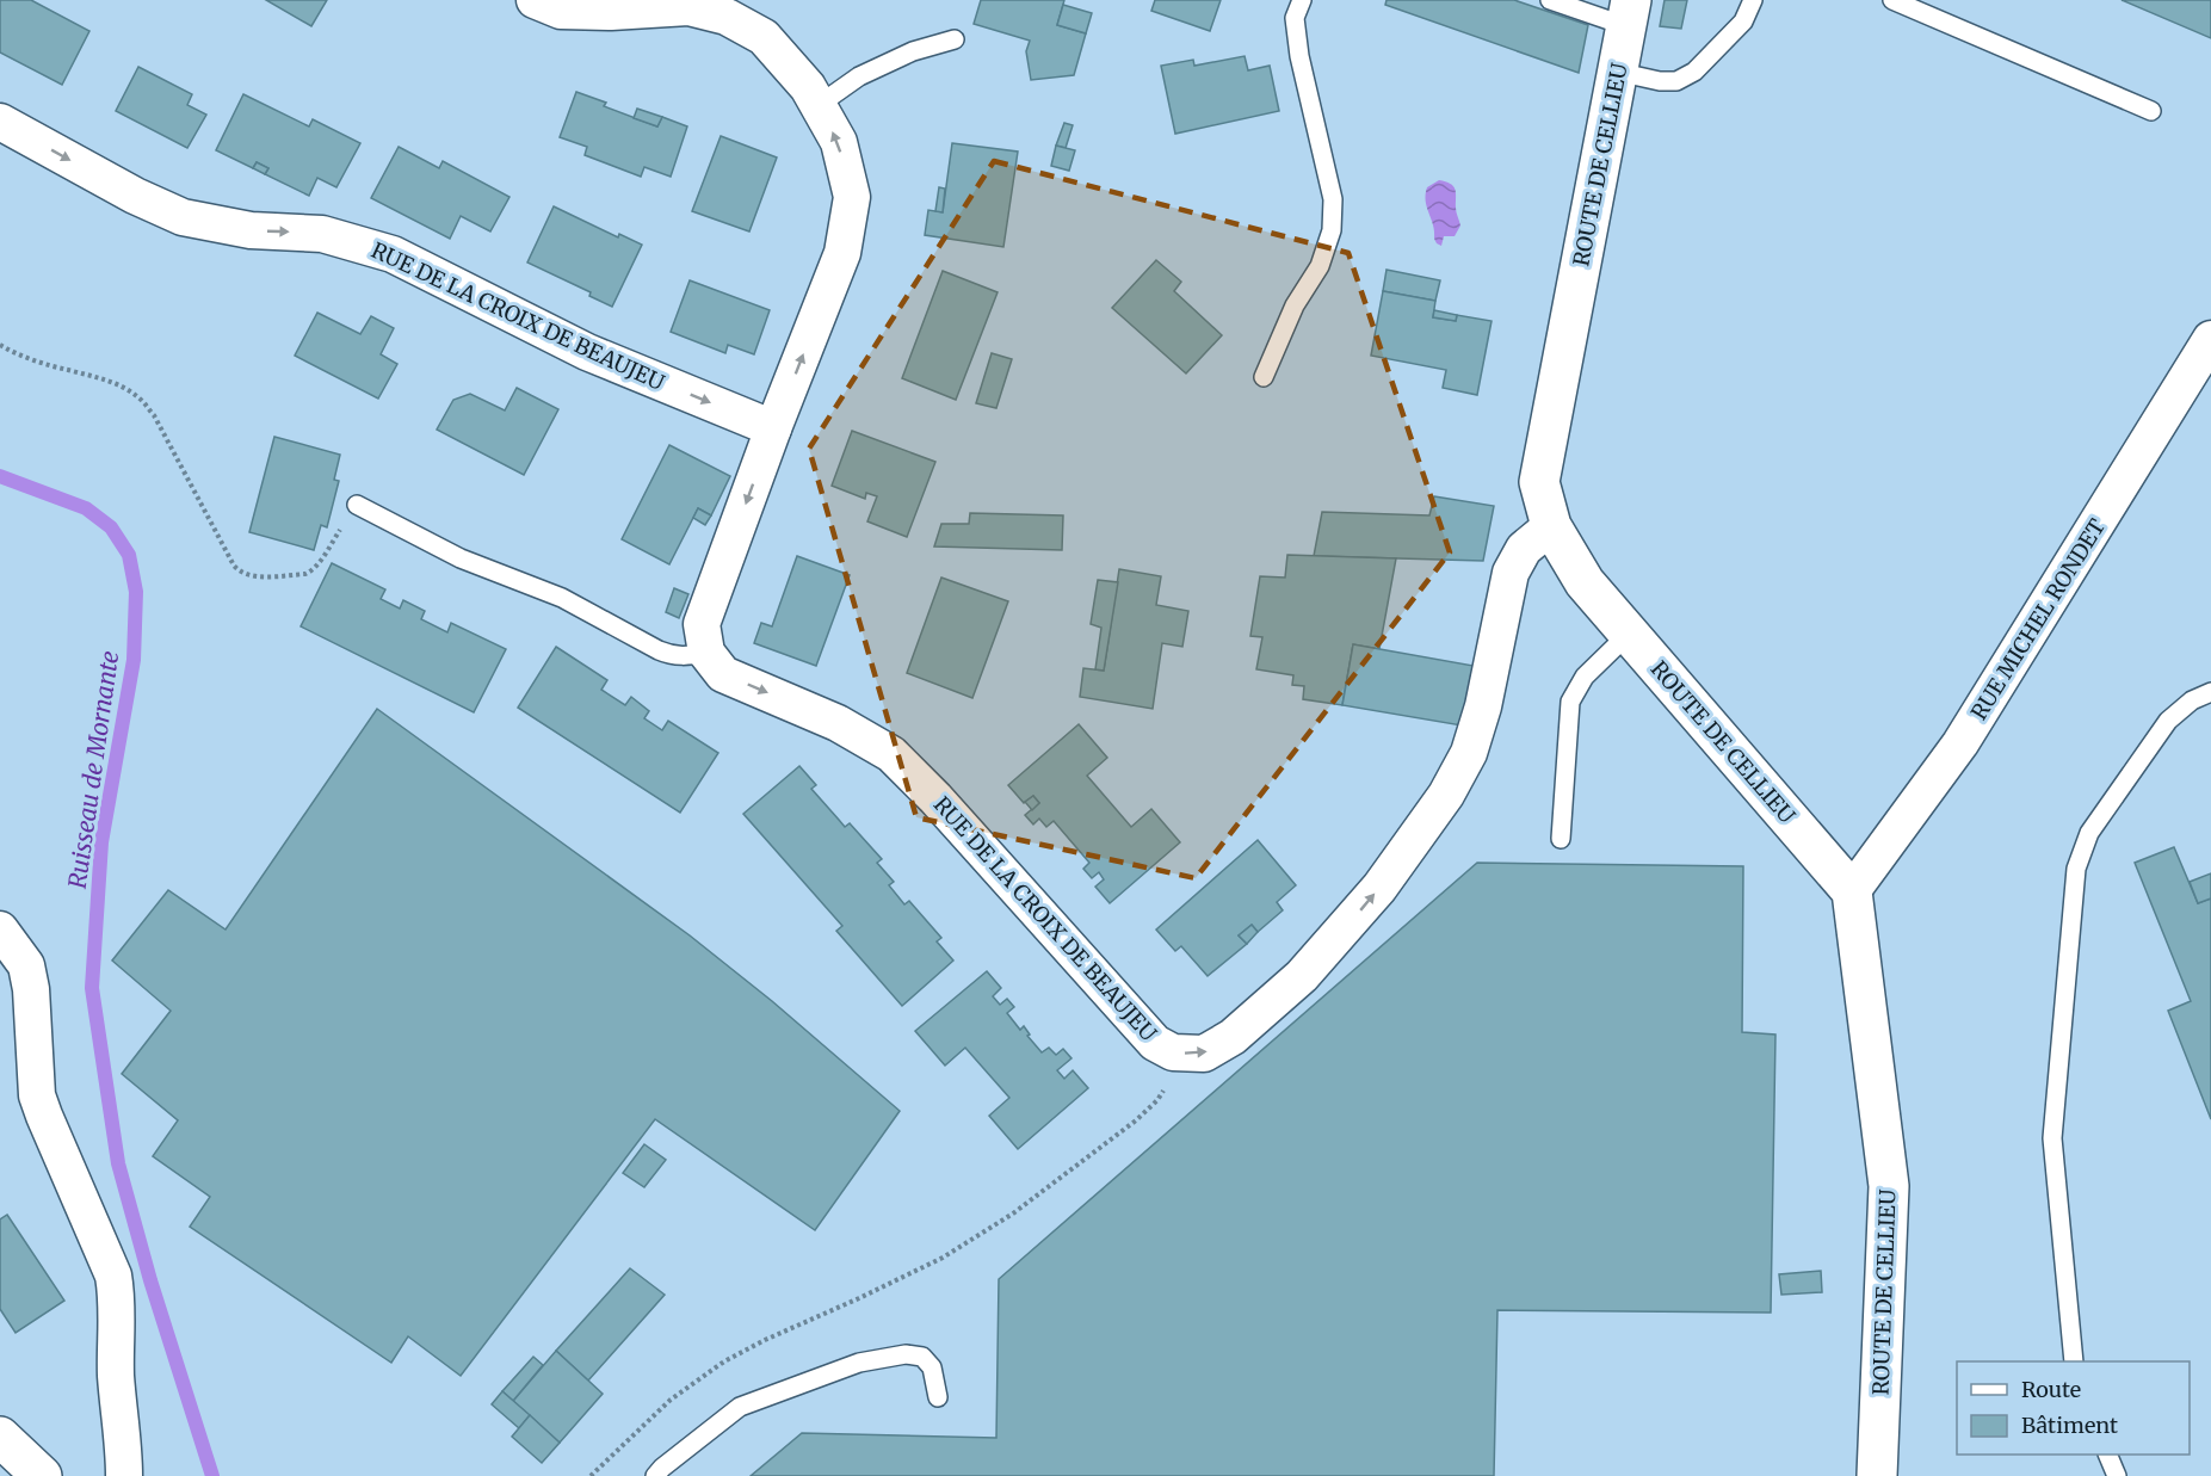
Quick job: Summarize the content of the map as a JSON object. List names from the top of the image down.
{
  "streets": {
    "street": ["ROUTE DE CELLIEU", "RUE DE LA CROIX DE BEAUJEU", "RUE MICHEL RONDET"]
  },
  "crossings": [
    ["ROUTE DE CELLIEU", "RUE DE LA CROIX DE BEAUJEU"],
    ["ROUTE DE CELLIEU", "RUE MICHEL RONDET"]
  ],
  "water": ["Ruisseau de Mornante"],
  "legend": ["Route", "Bâtiment"]
}
